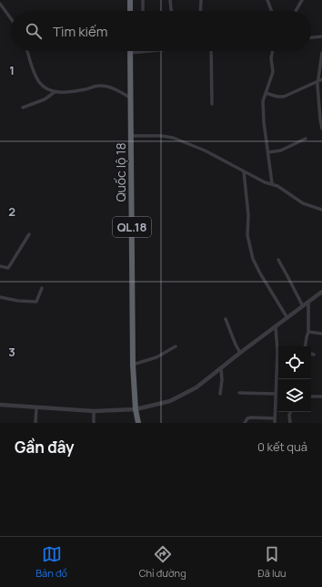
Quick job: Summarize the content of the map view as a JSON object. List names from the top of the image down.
{
  "streets": {
    "highway": ["Quốc lộ 18", "QL.18"]
  },
  "crossings": [
    ["Quốc lộ 18", "QL.18"]
  ],
  "page": {
    "search": "Tìm kiếm",
    "heading": ["Gần đây", "0 kết quả"],
    "nav": ["Bản đồ", "Chỉ đường", "Đã lưu"]
  },
  "grid": {
    "rows": ["1", "2", "3"]
  }
}
